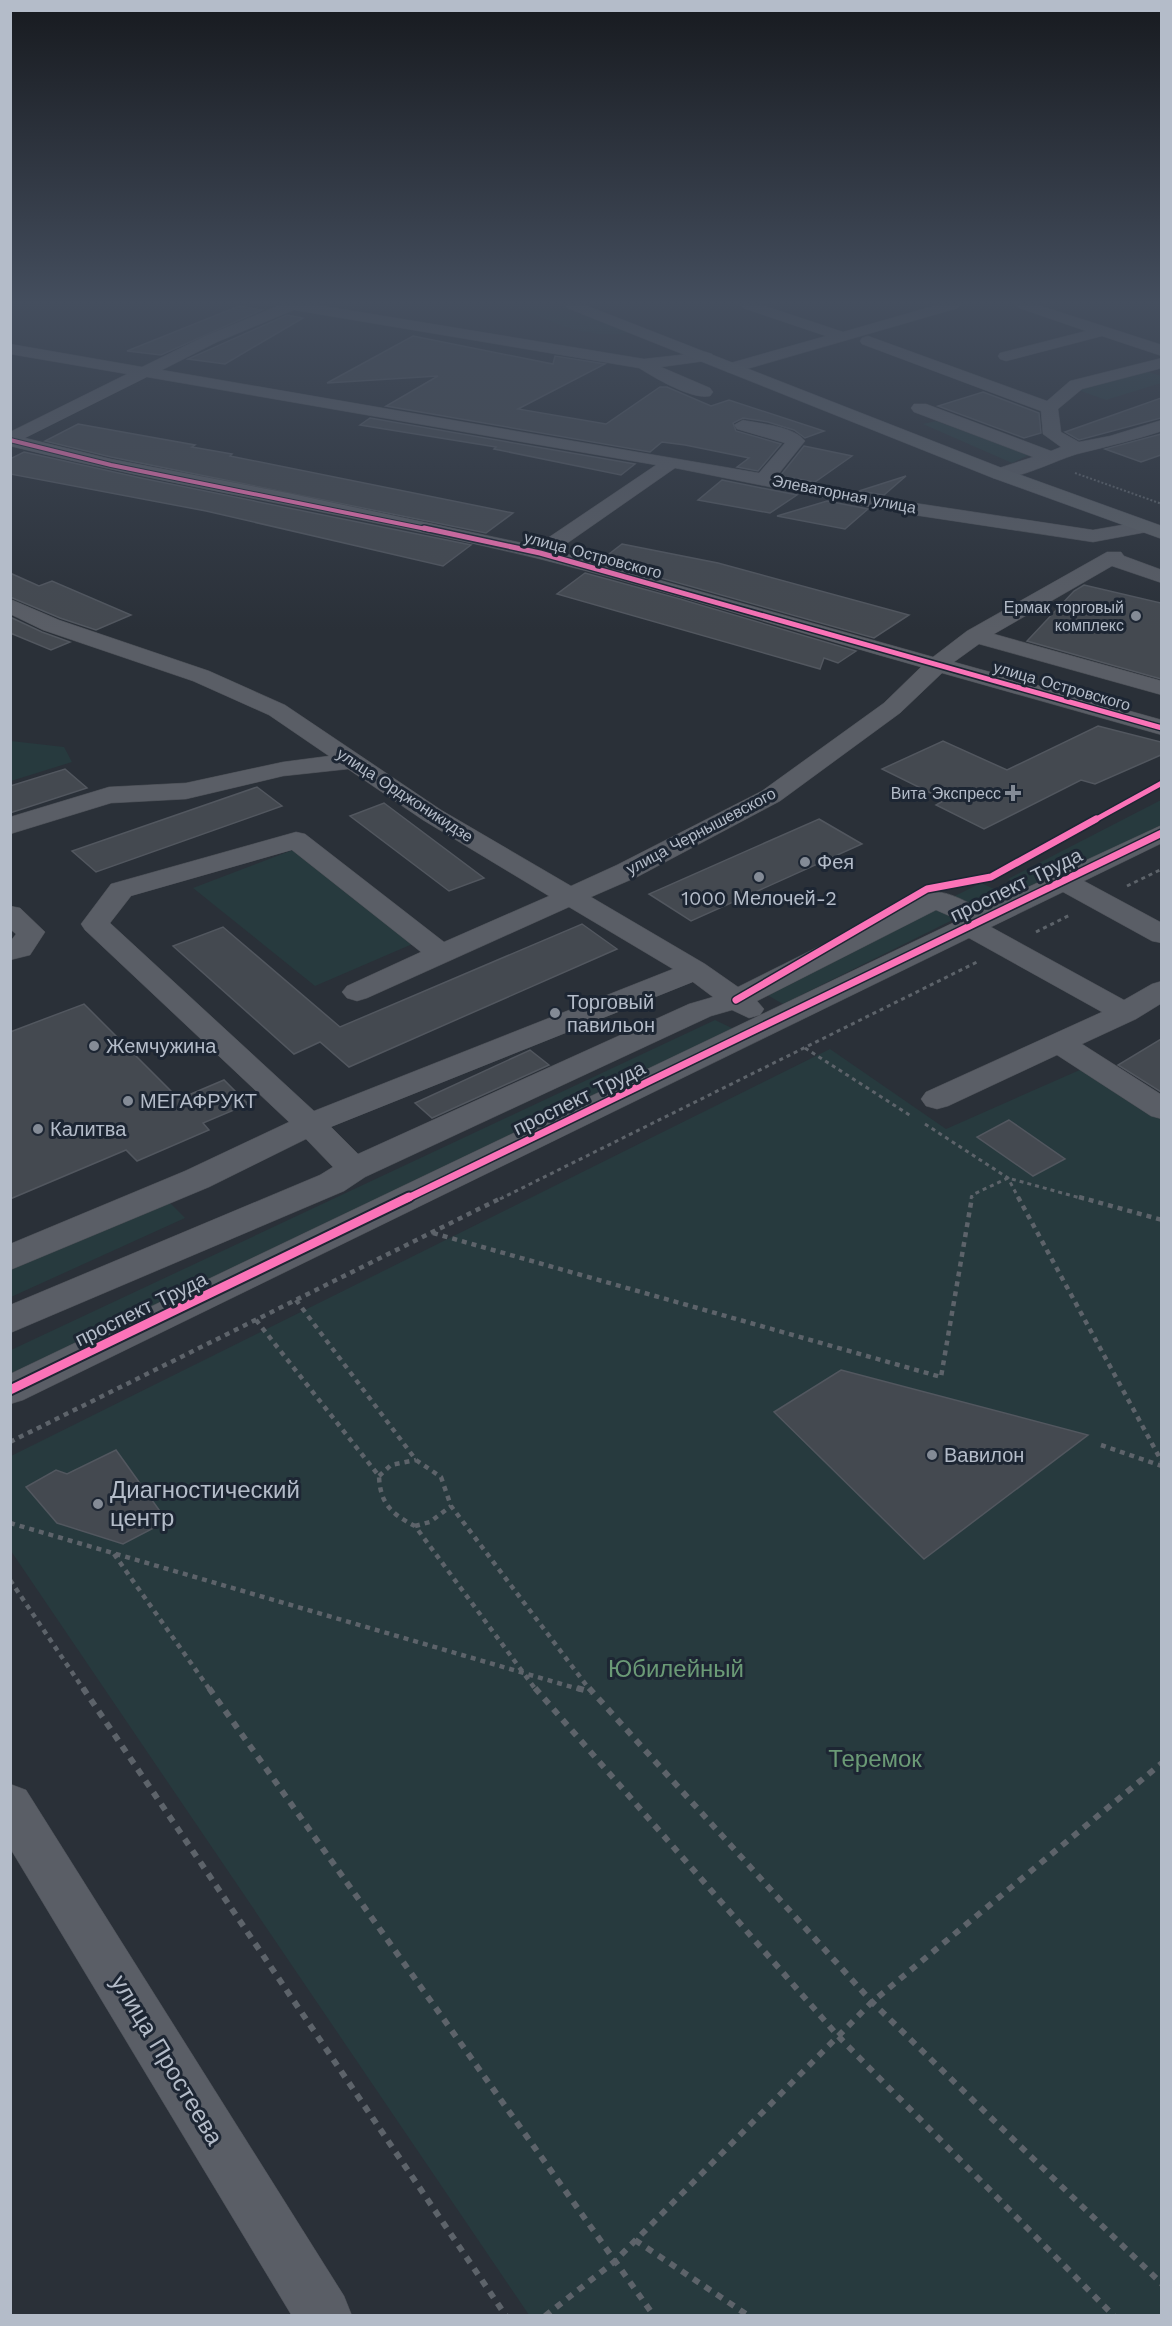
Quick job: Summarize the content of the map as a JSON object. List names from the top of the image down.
{
  "streets": {
    "street": [
      "Элеваторная улица",
      "улица Островского",
      "улица Орджоникидзе",
      "улица Чернышевского",
      "проспект Труда",
      "улица Простеева"
    ]
  },
  "crossings": [
    ["улица Островского", "улица Чернышевского"],
    ["улица Орджоникидзе", "улица Чернышевского"],
    ["улица Орджоникидзе", "проспект Труда"]
  ],
  "parks": ["Юбилейный", "Теремок"],
  "places": {
    "other": [
      "Ермак торговый комплекс",
      "Фея",
      "1000 Мелочей-2",
      "Торговый павильон",
      "Жемчужина",
      "МЕГАФРУКТ",
      "Калитва",
      "Вавилон",
      "Диагностический центр"
    ],
    "health": ["Вита Экспресс"]
  }
}
